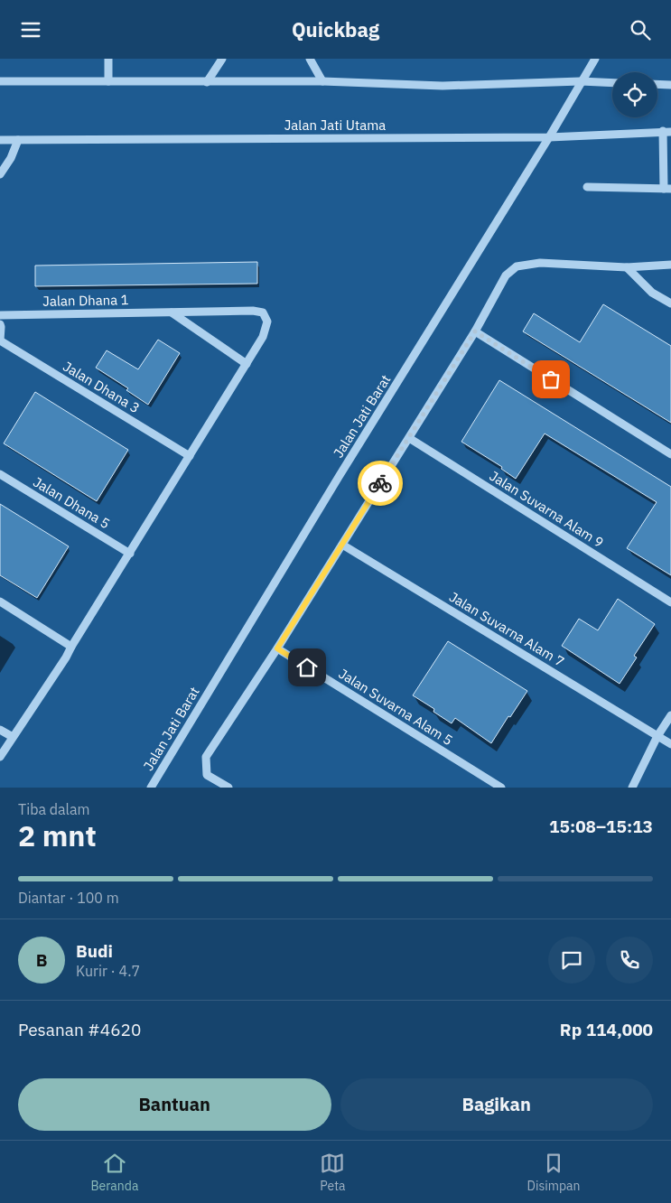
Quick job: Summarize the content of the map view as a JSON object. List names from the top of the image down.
{
  "streets": {
    "street": [
      "Jalan Jati Utama",
      "Jalan Dhana 1",
      "Jalan Dhana 3",
      "Jalan Jati Barat",
      "Jalan Dhana 5",
      "Jalan Suvarna Alam 9",
      "Jalan Suvarna Alam 7",
      "Jalan Suvarna Alam 5"
    ]
  },
  "crossings": [
    ["Jalan Jati Utama", "Jalan Jati Barat"]
  ],
  "page": {
    "header": "Quickbag",
    "heading": ["2 mnt", "Tiba dalam", "15:08–15:13"],
    "panel": [
      "Budi",
      "Kurir · 4.7",
      "Pesanan #4620",
      "Rp 114,000"
    ],
    "bar": "Diantar · 100 m",
    "round": "B",
    "buttons": ["Bantuan", "Bagikan"],
    "tabs": ["Beranda", "Peta", "Disimpan"]
  }
}
